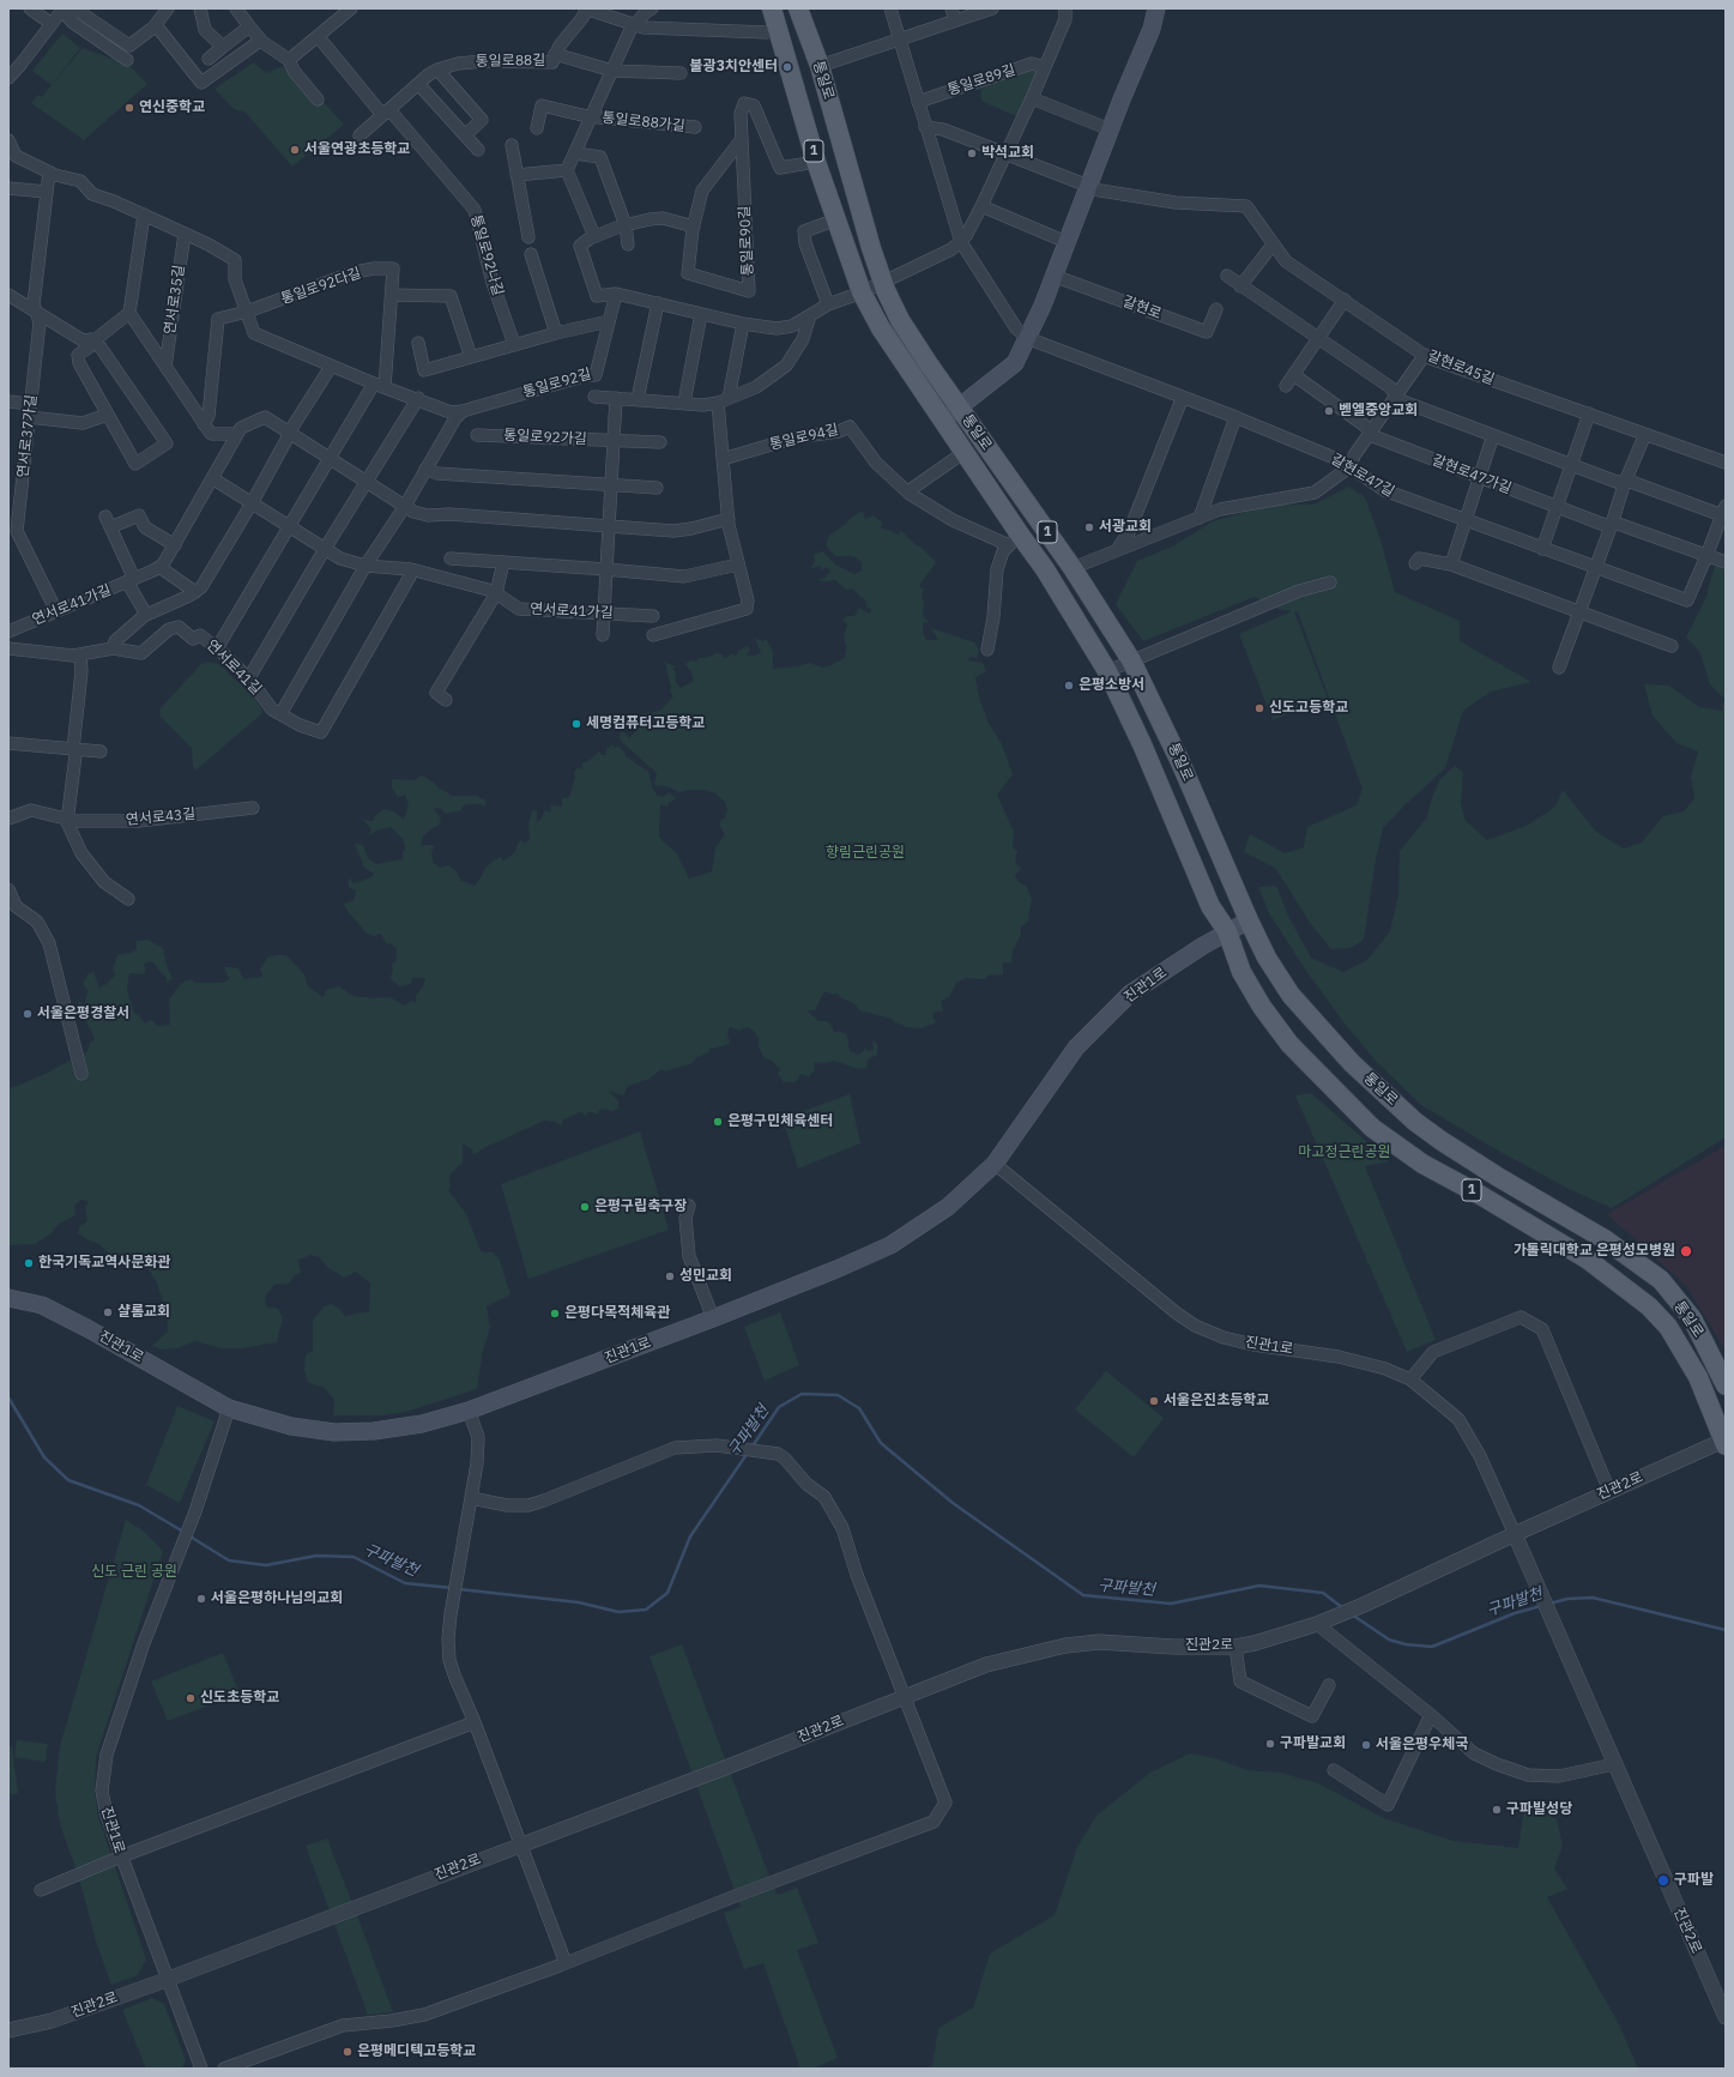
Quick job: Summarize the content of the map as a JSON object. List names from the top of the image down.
{
  "streets": {
    "main road": ["통일로", "1", "진관1로"],
    "street": [
      "통일로88길",
      "통일로89길",
      "통일로88가길",
      "통일로90길",
      "통일로92나길",
      "통일로92다길",
      "연서로35길",
      "갈현로",
      "갈현로45길",
      "통일로92길",
      "연서로37가길",
      "통일로92가길",
      "통일로94길",
      "갈현로47가길",
      "갈현로47길",
      "연서로41가길",
      "연서로41길",
      "연서로43길",
      "진관2로"
    ]
  },
  "crossings": [
    ["통일로88길", "통일로"],
    ["통일로88길", "통일로88가길"],
    ["통일로", "통일로89길"],
    ["통일로", "통일로90길"],
    ["통일로", "통일로94길"],
    ["통일로", "진관1로"],
    ["통일로", "진관2로"],
    ["연서로37가길", "연서로41가길"],
    ["갈현로47가길", "갈현로47길"],
    ["연서로41가길", "연서로41길"],
    ["진관1로", "진관2로"]
  ],
  "water": ["구파발천"],
  "parks": ["향림근린공원", "마고정근린공원", "신도 근린 공원"],
  "places": [
    "불광3치안센터",
    "연신중학교",
    "서울연광초등학교",
    "박석교회",
    "벧엘중앙교회",
    "서광교회",
    "은평소방서",
    "신도고등학교",
    "세명컴퓨터고등학교",
    "서울은평경찰서",
    "은평구민체육센터",
    "은평구립축구장",
    "가톨릭대학교 은평성모병원",
    "한국기독교역사문화관",
    "성민교회",
    "샬롬교회",
    "은평다목적체육관",
    "서울은진초등학교",
    "서울은평하나님의교회",
    "신도초등학교",
    "구파발교회",
    "서울은평우체국",
    "구파발성당",
    "구파발",
    "은평메디텍고등학교"
  ]
}
